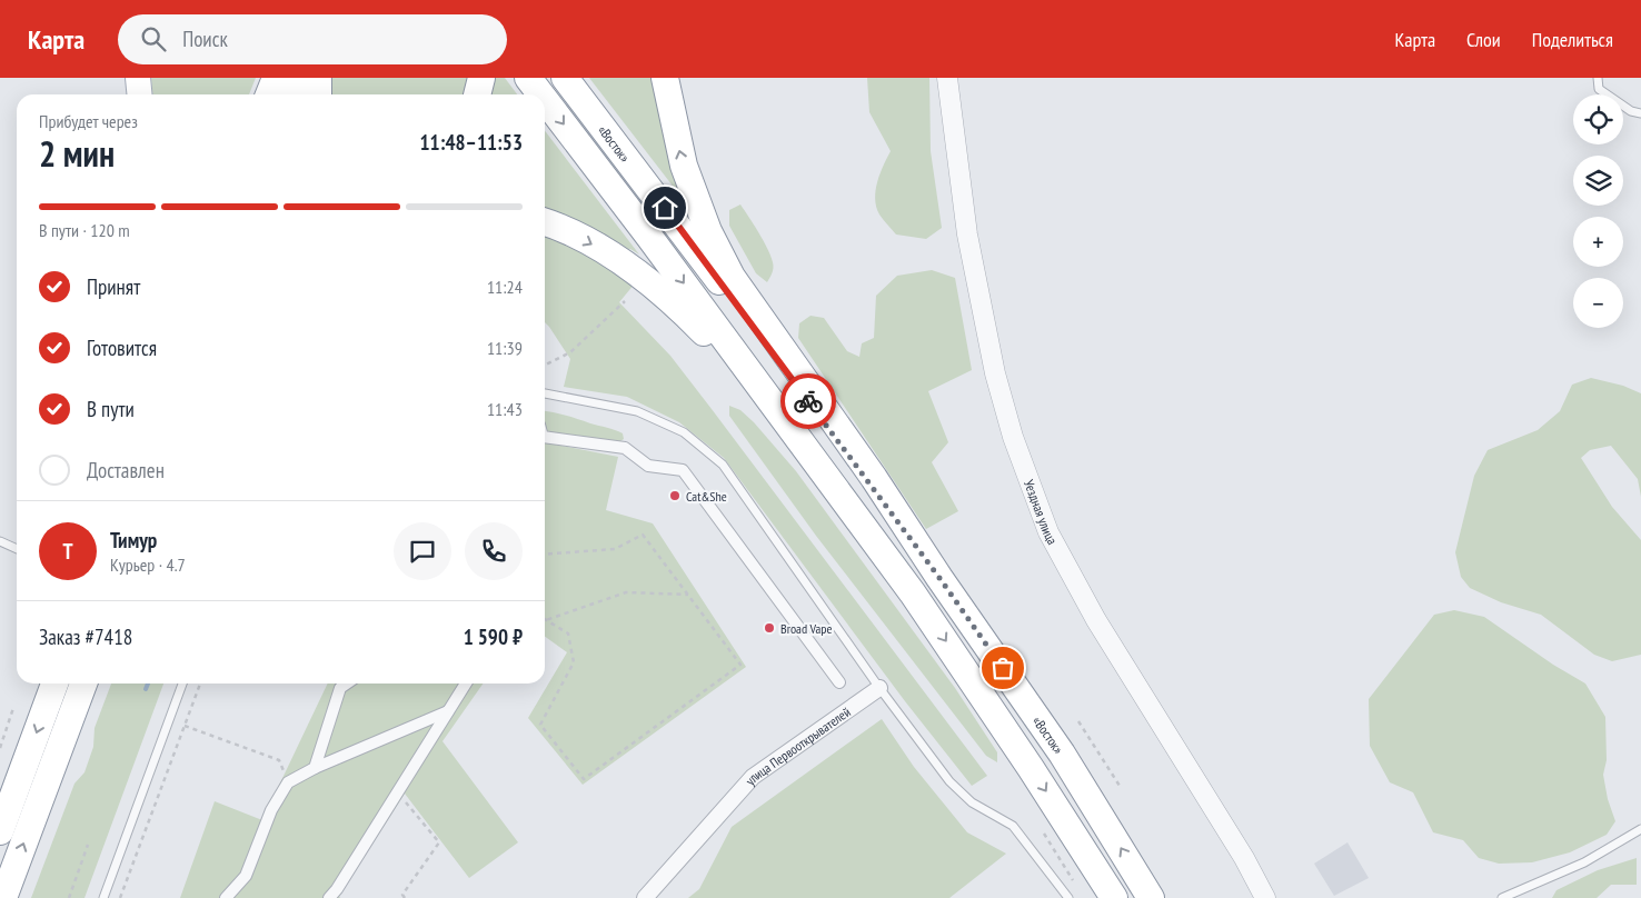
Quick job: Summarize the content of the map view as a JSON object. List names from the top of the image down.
{
  "streets": {
    "highway": ["«Восток»"],
    "street": ["Уездная улица", "улица Первооткрывателей"]
  },
  "places": ["Cat&She", "Broad Vape"],
  "page": {
    "header": "Карта",
    "search": "Поиск",
    "nav": ["Карта", "Слои", "Поделиться"],
    "map_buttons": ["+", "−"],
    "heading": ["2 мин", "Прибудет через", "11:48–11:53"],
    "panel": [
      "Тимур",
      "Курьер · 4.7",
      "Заказ #7418",
      "1 590 ₽"
    ],
    "bar": "В пути · 120 m",
    "list": [
      ["Принят", "11:24"],
      ["Готовится", "11:39"],
      ["В пути", "11:43"],
      "Доставлен"
    ],
    "round": "Т"
  }
}
